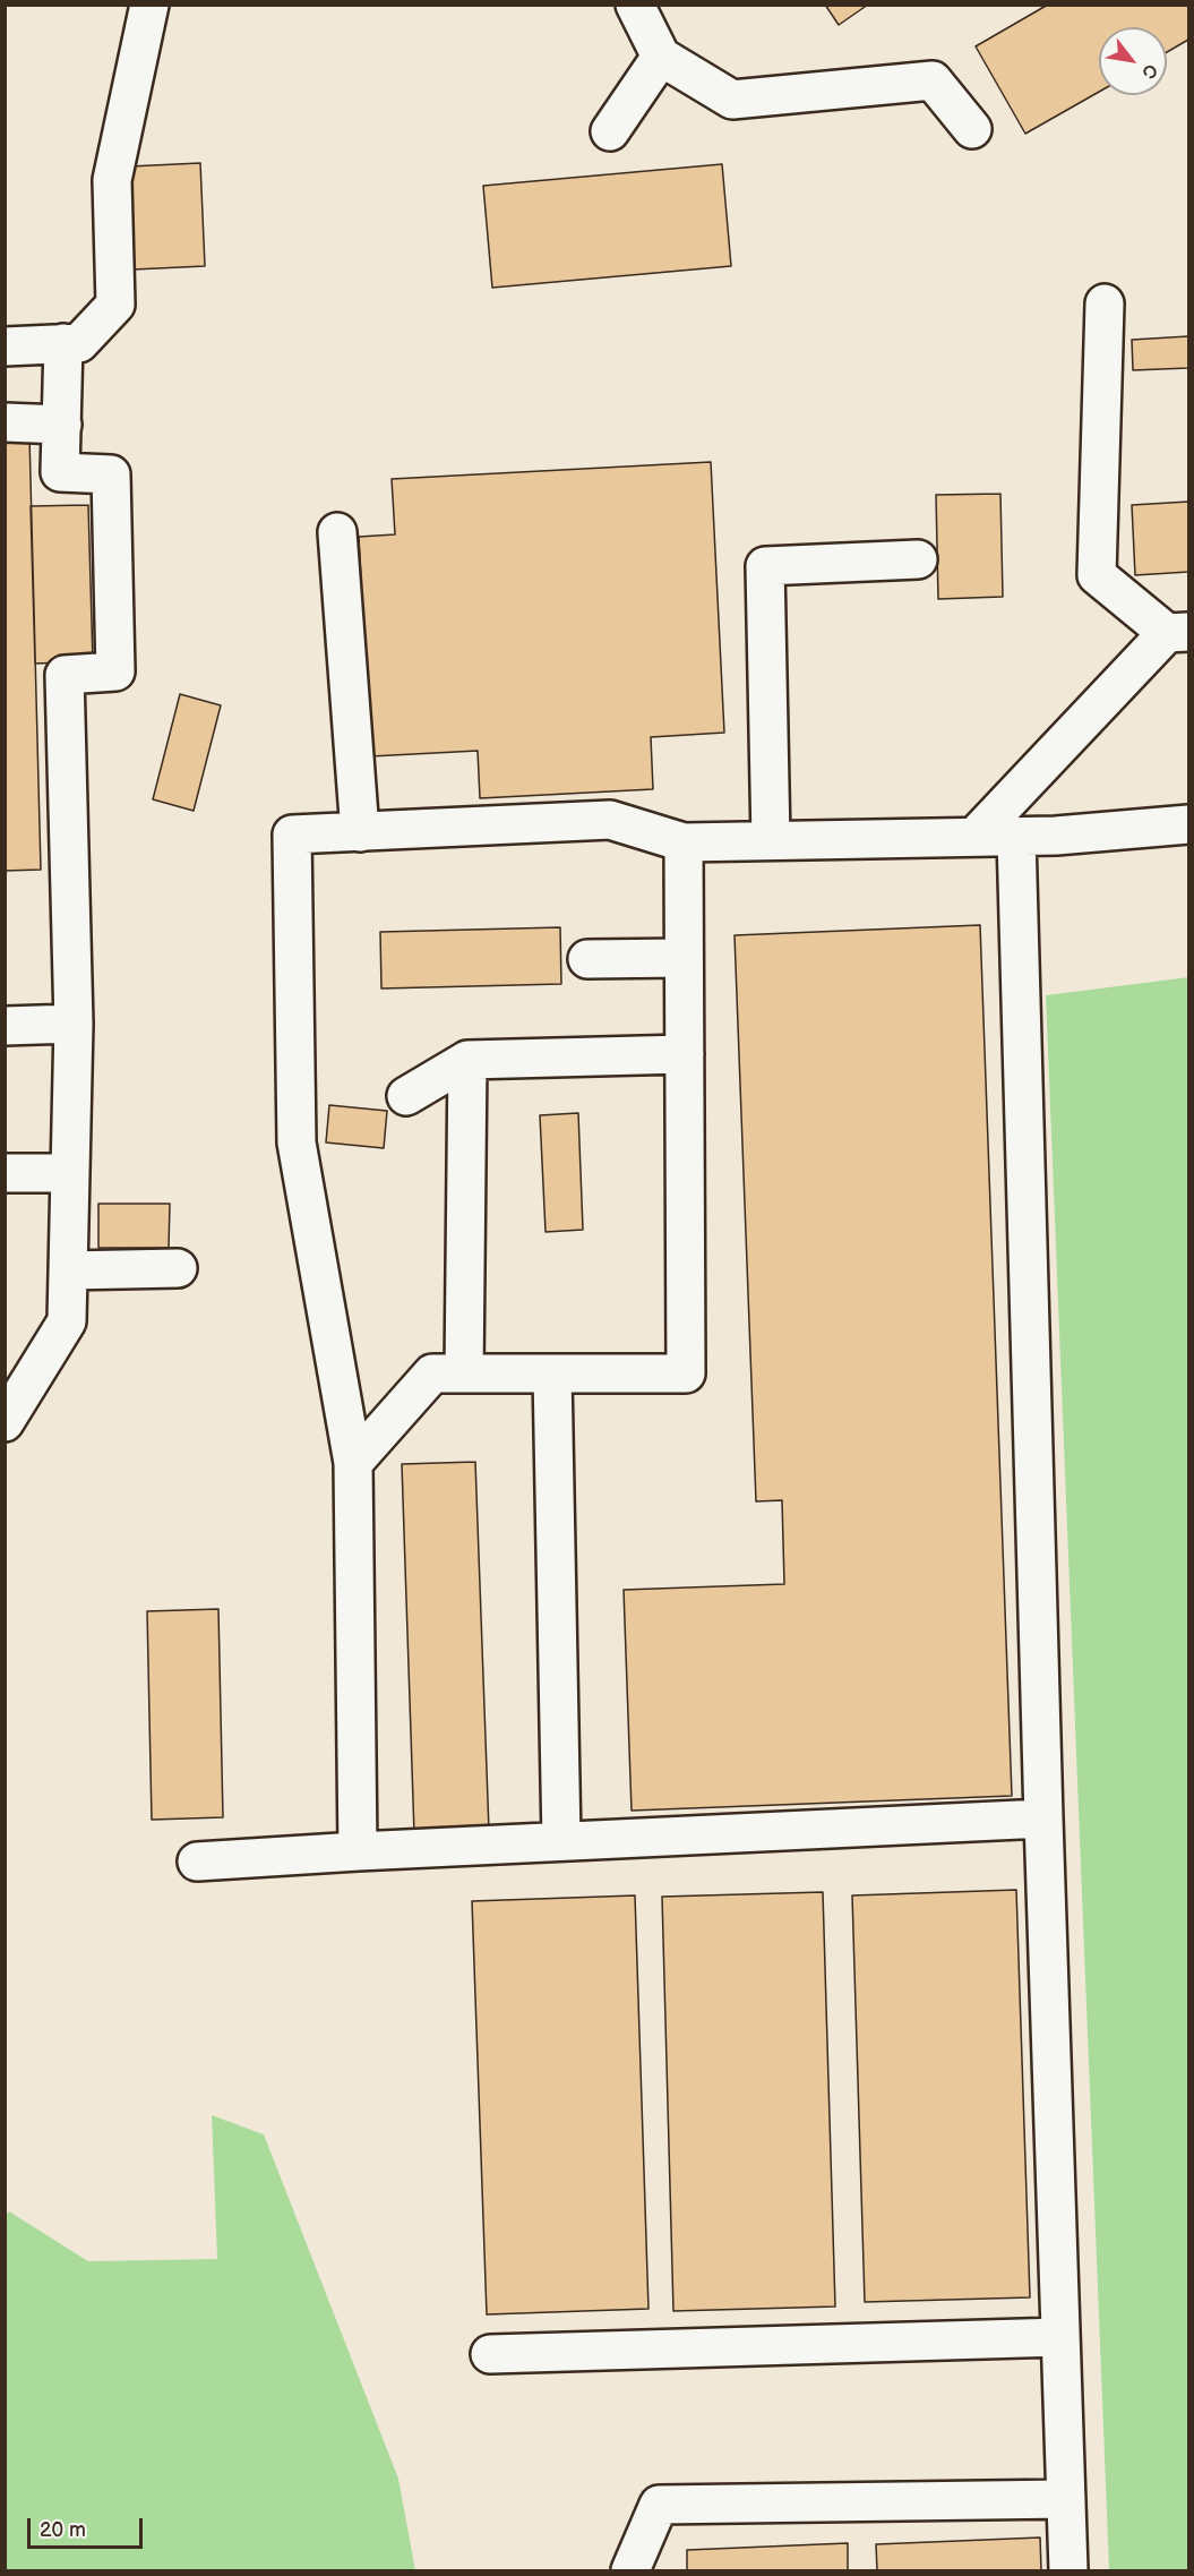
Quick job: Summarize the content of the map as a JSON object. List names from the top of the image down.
{
  "scale_bar": "20 m",
  "north": "bottom right"
}
